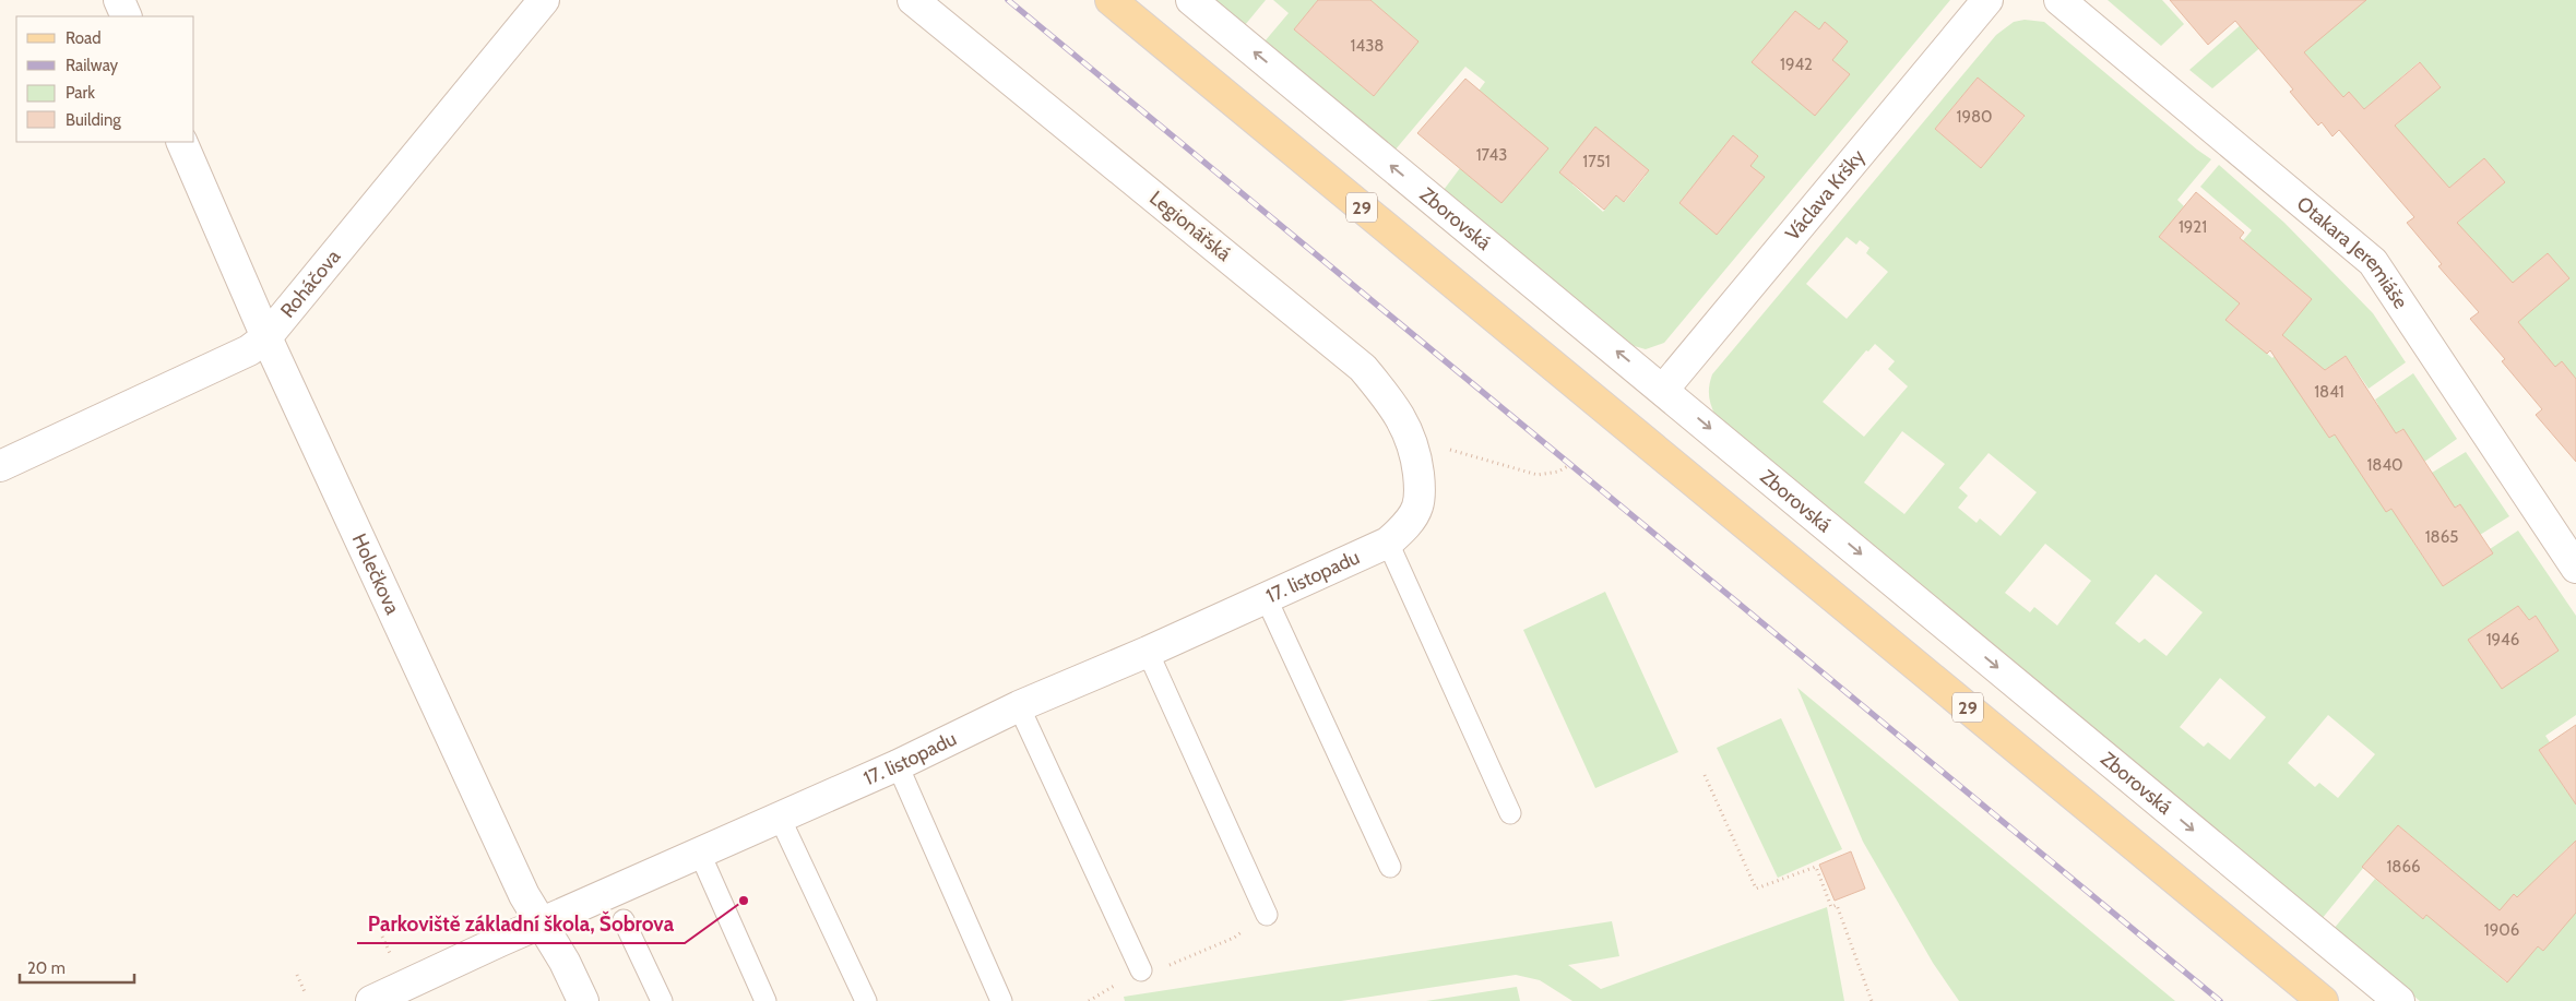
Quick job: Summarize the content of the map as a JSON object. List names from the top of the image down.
{
  "streets": {
    "main road": ["29"],
    "street": [
      "Václava Kršky",
      "Zborovská",
      "Legionářská",
      "Otakara Jeremiáše",
      "Roháčova",
      "Holečkova",
      "17. listopadu"
    ]
  },
  "crossings": [
    ["Václava Kršky", "Zborovská"],
    ["Legionářská", "17. listopadu"],
    ["Roháčova", "Holečkova"],
    ["Holečkova", "17. listopadu"]
  ],
  "places": ["Parkoviště základní škola, Šobrova"],
  "house_numbers": [
    "1438",
    "1942",
    "1980",
    "1743",
    "1751",
    "1921",
    "1841",
    "1840",
    "1865",
    "1946",
    "1866",
    "1906"
  ],
  "legend": [
    "Road",
    "Railway",
    "Park",
    "Building"
  ],
  "scale_bar": "20 m"
}
